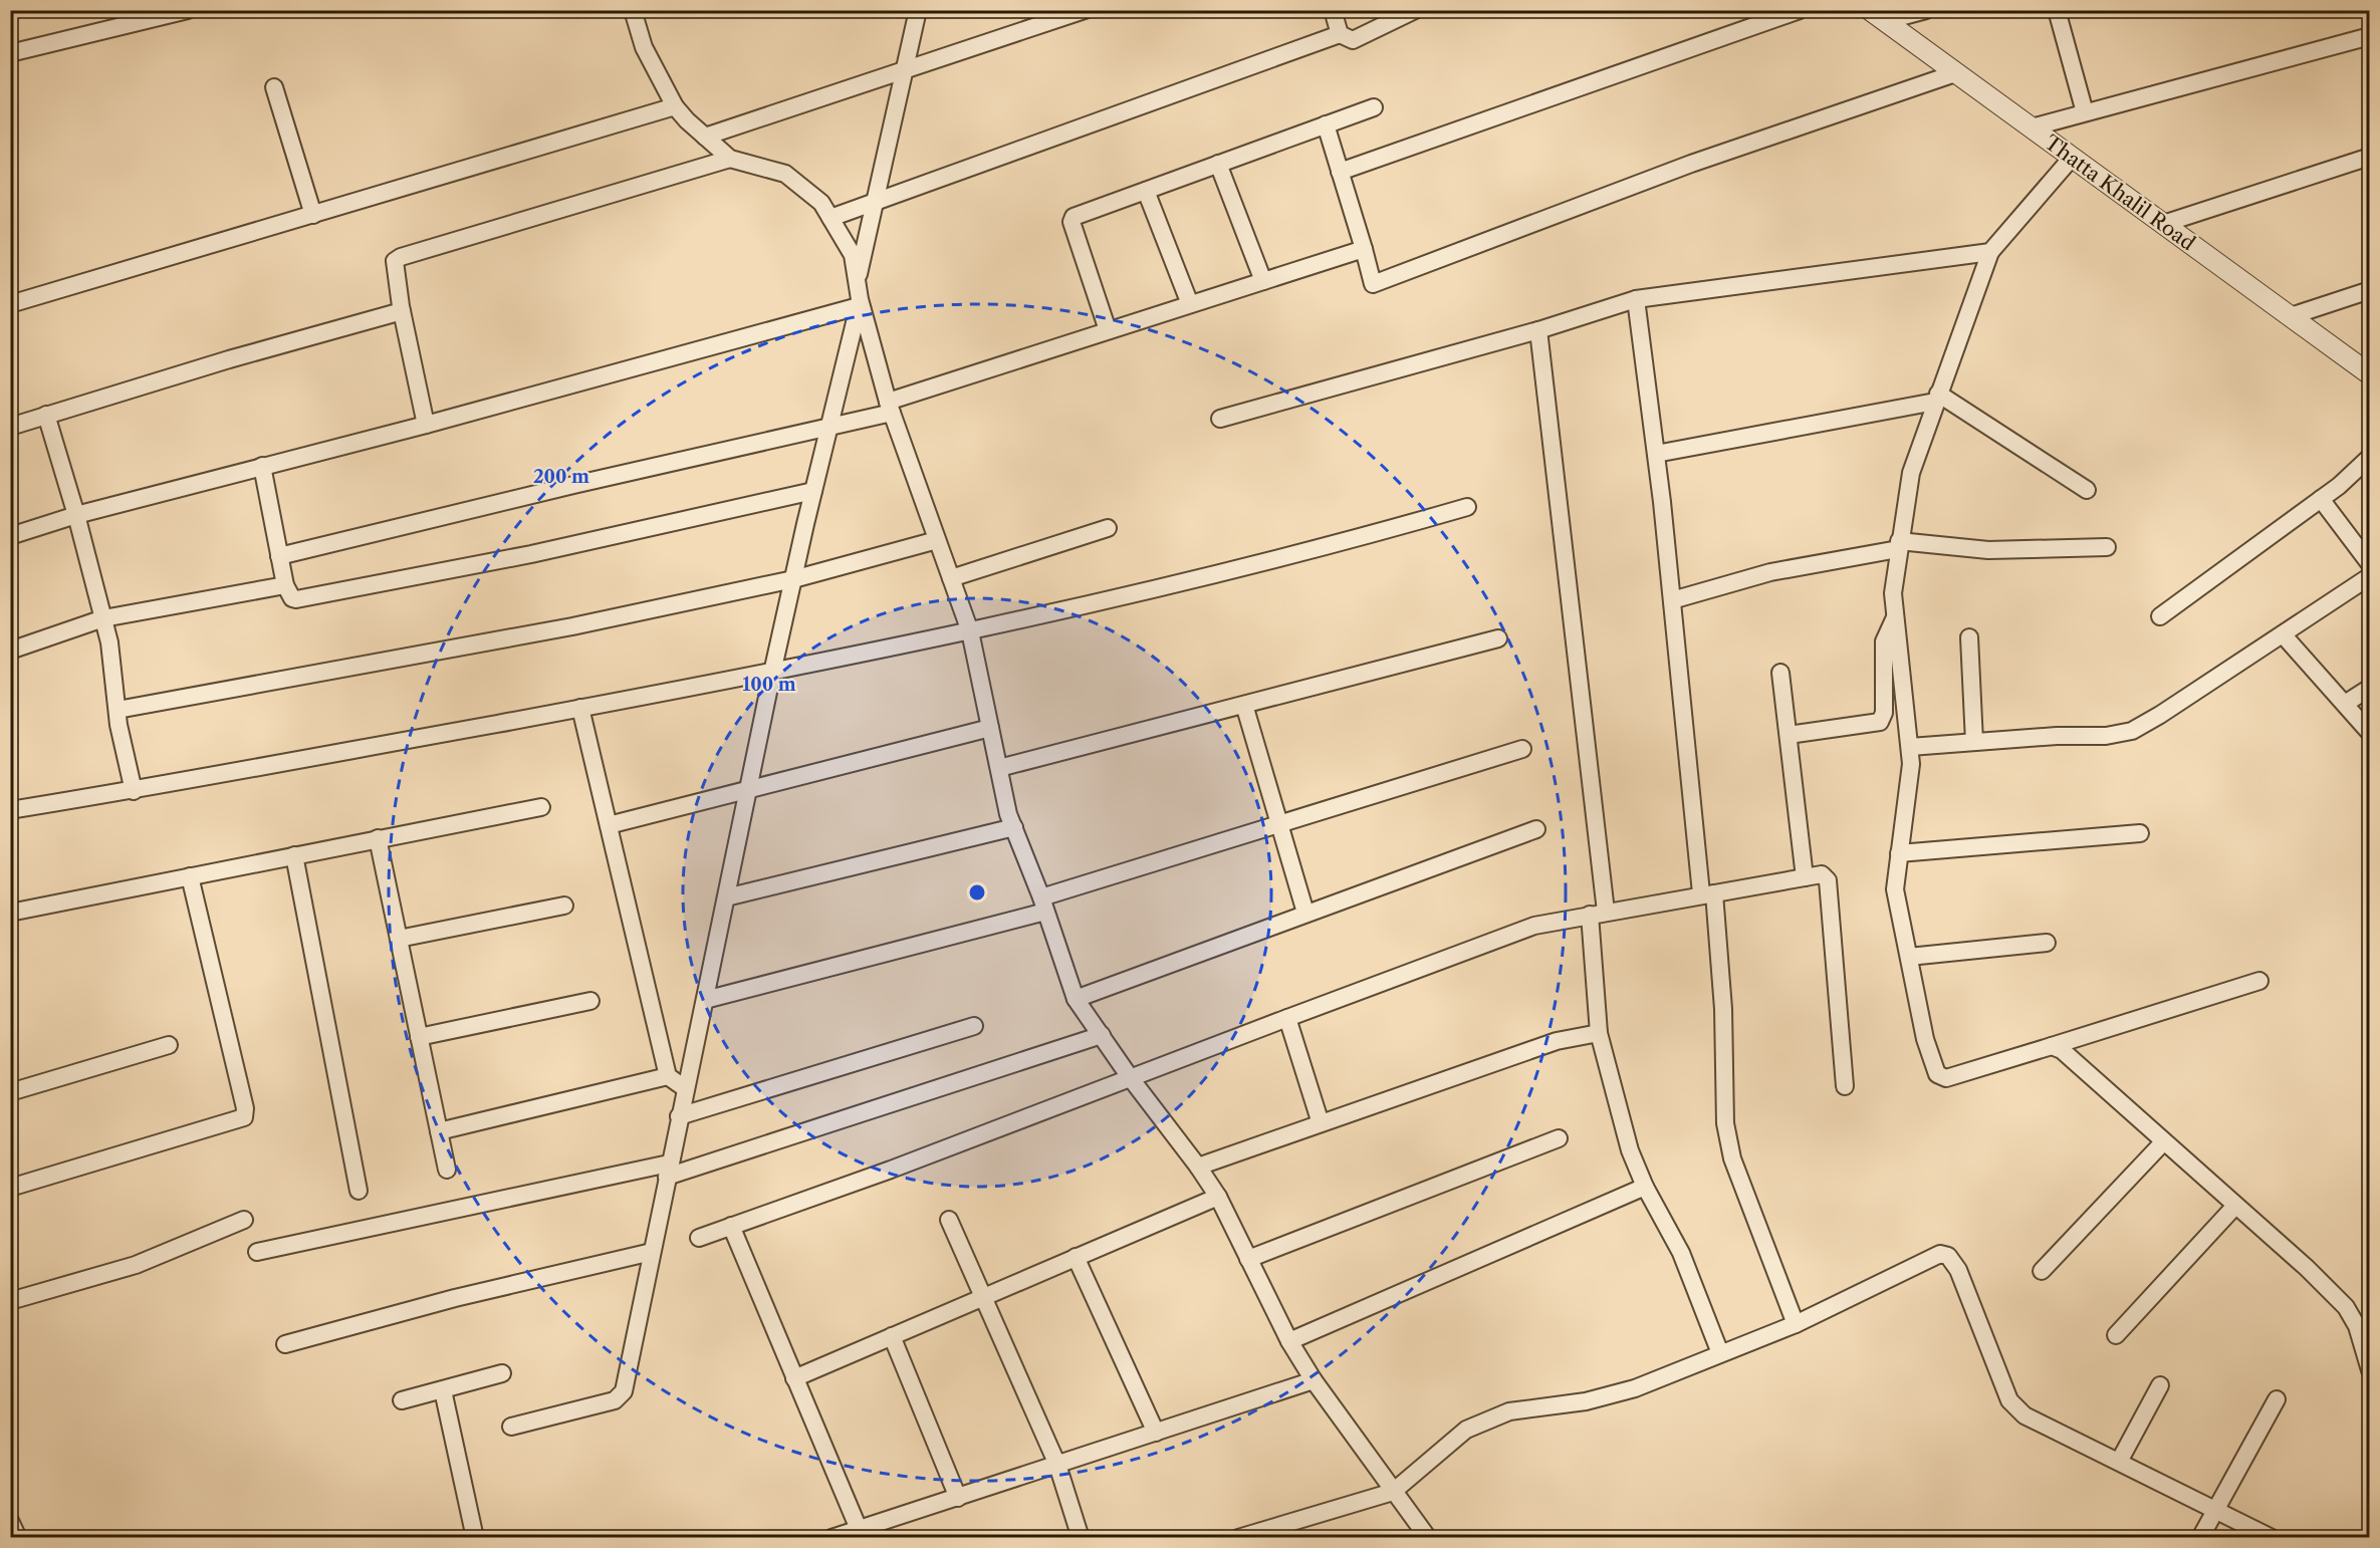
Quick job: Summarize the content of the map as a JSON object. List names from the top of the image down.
{
  "streets": {
    "street": ["Thatta Khalil Road"]
  },
  "rings": ["200 m", "100 m"]
}
